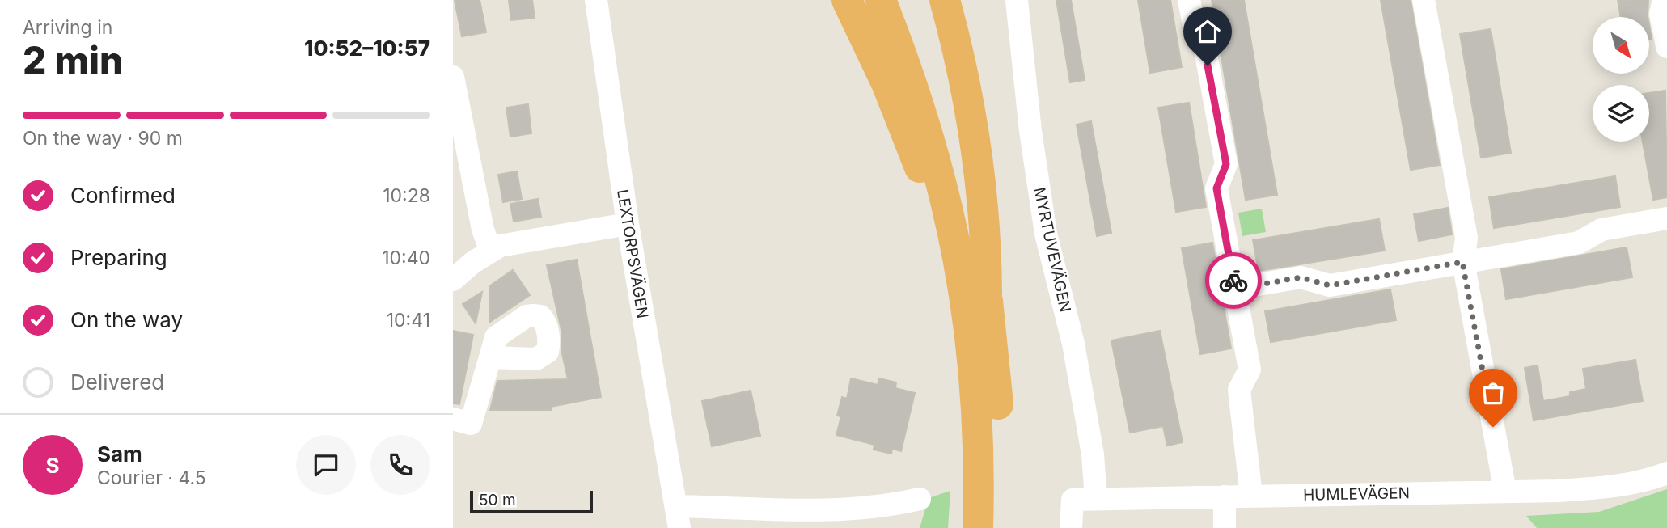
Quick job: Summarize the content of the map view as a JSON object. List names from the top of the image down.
{
  "streets": {
    "street": ["MYRTUVEVÄGEN", "LEXTORPSVÄGEN", "HUMLEVÄGEN"]
  },
  "crossings": [
    ["MYRTUVEVÄGEN", "HUMLEVÄGEN"]
  ],
  "scale_bar": "50 m",
  "north": "bottom right",
  "page": {
    "heading": ["2 min", "Arriving in", "10:52–10:57"],
    "panel": ["Sam", "Courier · 4.5"],
    "bar": "On the way · 90 m",
    "list": [
      ["Confirmed", "10:28"],
      ["Preparing", "10:40"],
      ["On the way", "10:41"],
      "Delivered"
    ],
    "round": "S",
    "scale": "50 m"
  }
}
